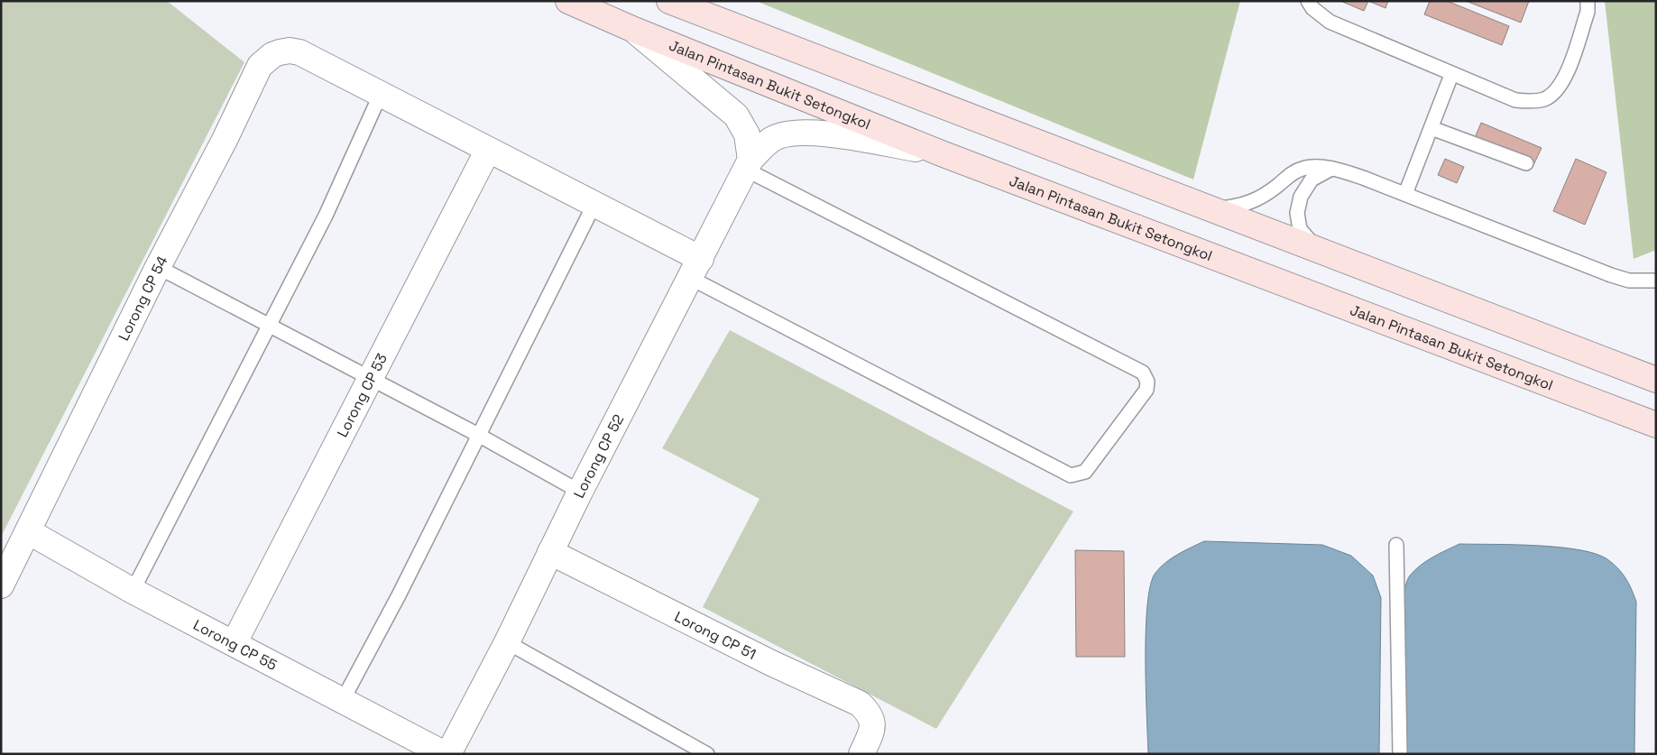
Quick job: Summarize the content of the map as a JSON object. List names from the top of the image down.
{
  "streets": {
    "main road": ["Jalan Pintasan Bukit Setongkol"],
    "street": [
      "Lorong CP 54",
      "Lorong CP 53",
      "Lorong CP 52",
      "Lorong CP 51",
      "Lorong CP 55"
    ]
  },
  "crossings": [
    ["Jalan Pintasan Bukit Setongkol", "Lorong CP 52"],
    ["Lorong CP 54", "Lorong CP 55"],
    ["Lorong CP 53", "Lorong CP 55"],
    ["Lorong CP 52", "Lorong CP 51"]
  ]
}
